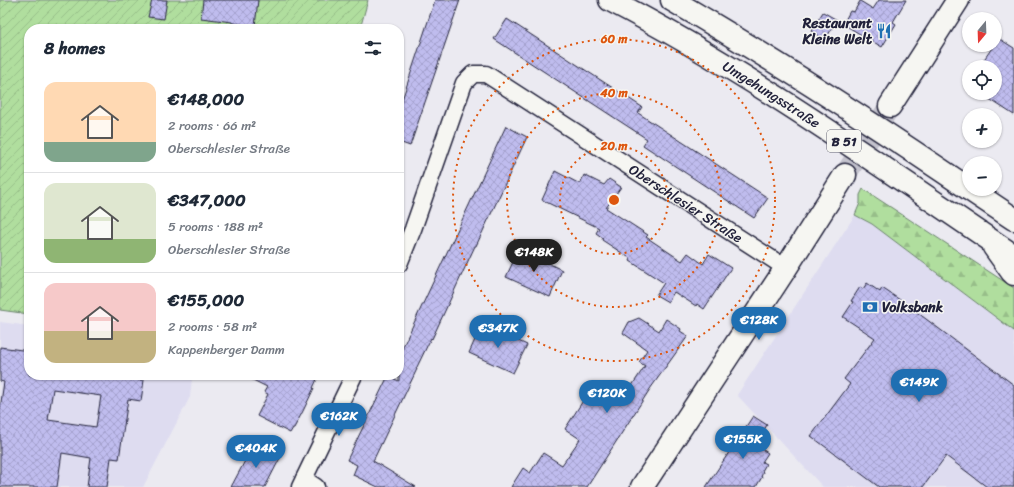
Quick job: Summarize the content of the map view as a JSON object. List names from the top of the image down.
{
  "streets": {
    "main road": ["Umgehungsstraße", "B 51"],
    "street": ["Oberschlesier Straße"]
  },
  "crossings": [
    ["Umgehungsstraße", "B 51"]
  ],
  "places": {
    "restaurant": ["Restaurant Kleine Welt"],
    "bank": ["Volksbank"]
  },
  "north": "bottom",
  "page": {
    "map_buttons": ["+", "−"],
    "heading": "8 homes",
    "list": [
      {
        "name": "€148,000",
        "note": "2 rooms · 66 m² · Oberschlesier Straße"
      },
      {
        "name": "€347,000",
        "note": "5 rooms · 188 m² · Oberschlesier Straße"
      },
      {
        "name": "€155,000",
        "note": "2 rooms · 58 m² · Kappenberger Damm"
      }
    ],
    "price": [
      "€148K",
      "€128K",
      "€347K",
      "€149K",
      "€120K",
      "€162K",
      "€155K",
      "€404K"
    ]
  },
  "rings": ["60 m", "40 m", "20 m"]
}
